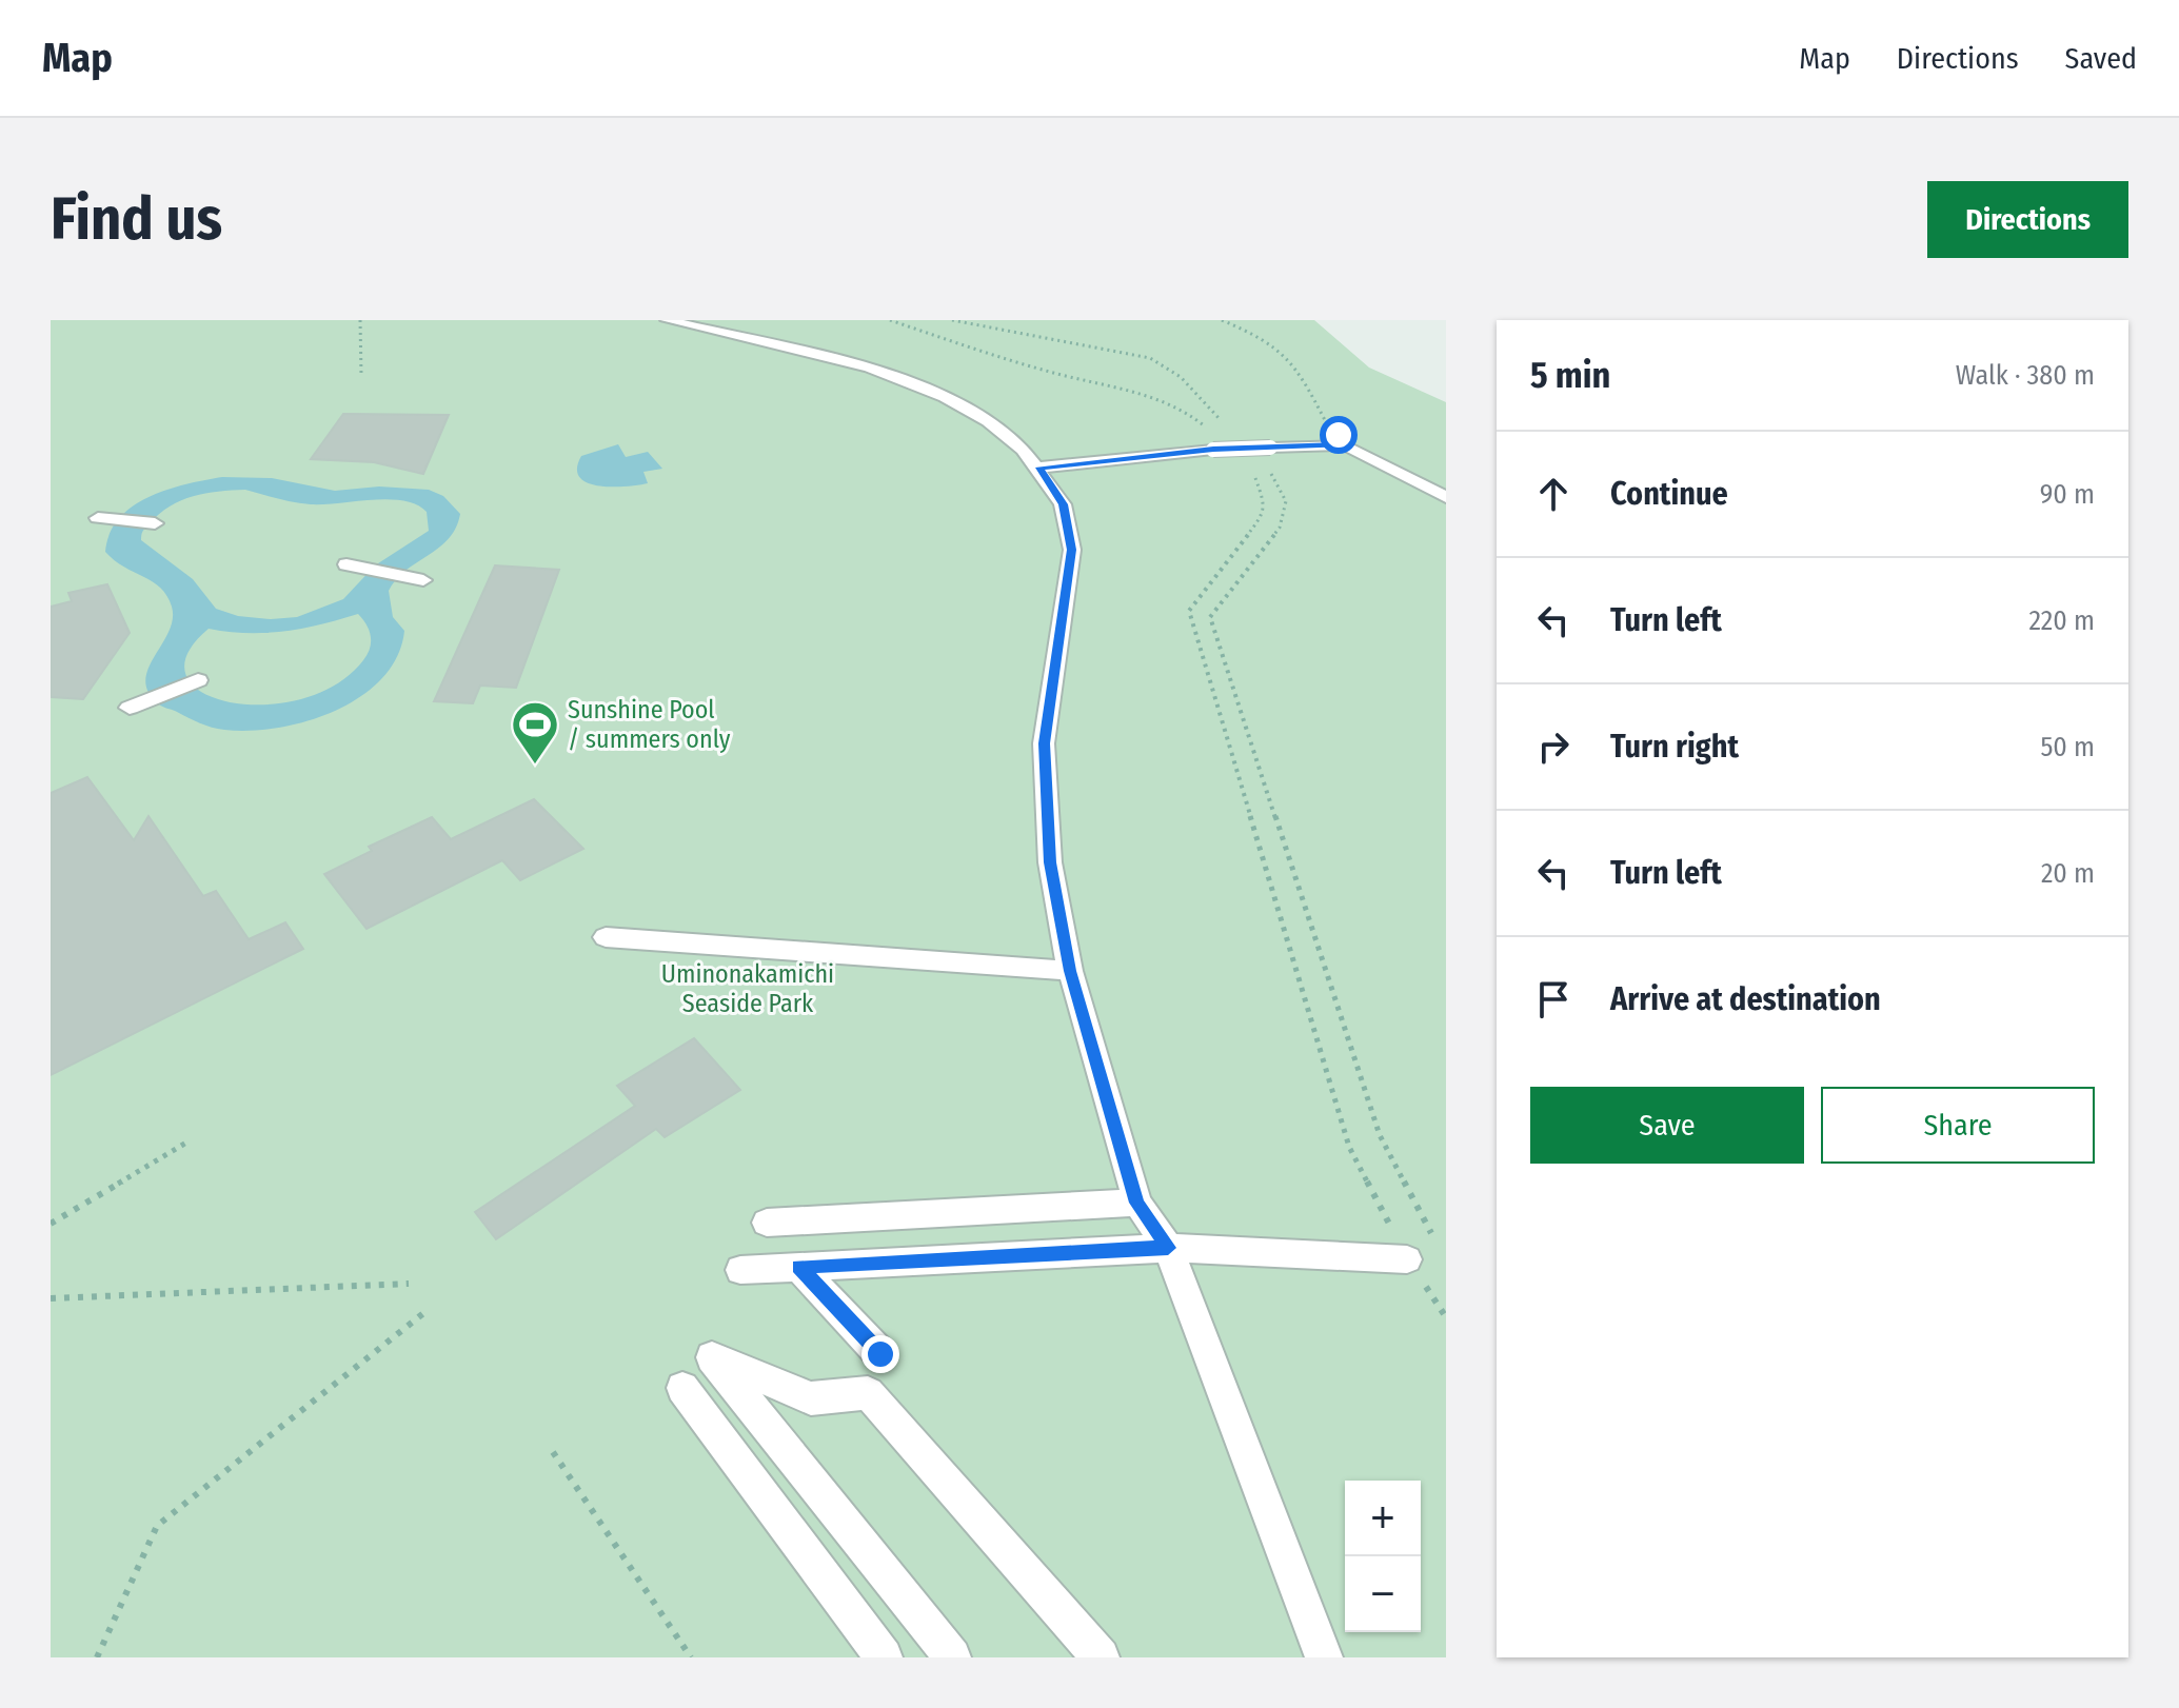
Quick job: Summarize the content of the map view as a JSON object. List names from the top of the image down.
{
  "parks": ["Uminonakamichi Seaside Park"],
  "places": {
    "sports": ["Sunshine Pool / summers only"]
  },
  "page": {
    "header": "Map",
    "nav": ["Map", "Directions", "Saved"],
    "buttons": [
      "Directions",
      ["Save", "Share"]
    ],
    "title": "Find us",
    "heading": ["5 min", "Walk · 380 m"],
    "list": [
      ["Continue", "90 m"],
      ["Turn left", "220 m"],
      ["Turn right", "50 m"],
      ["Turn left", "20 m"],
      "Arrive at destination"
    ],
    "map_buttons": ["+", "−"]
  }
}
